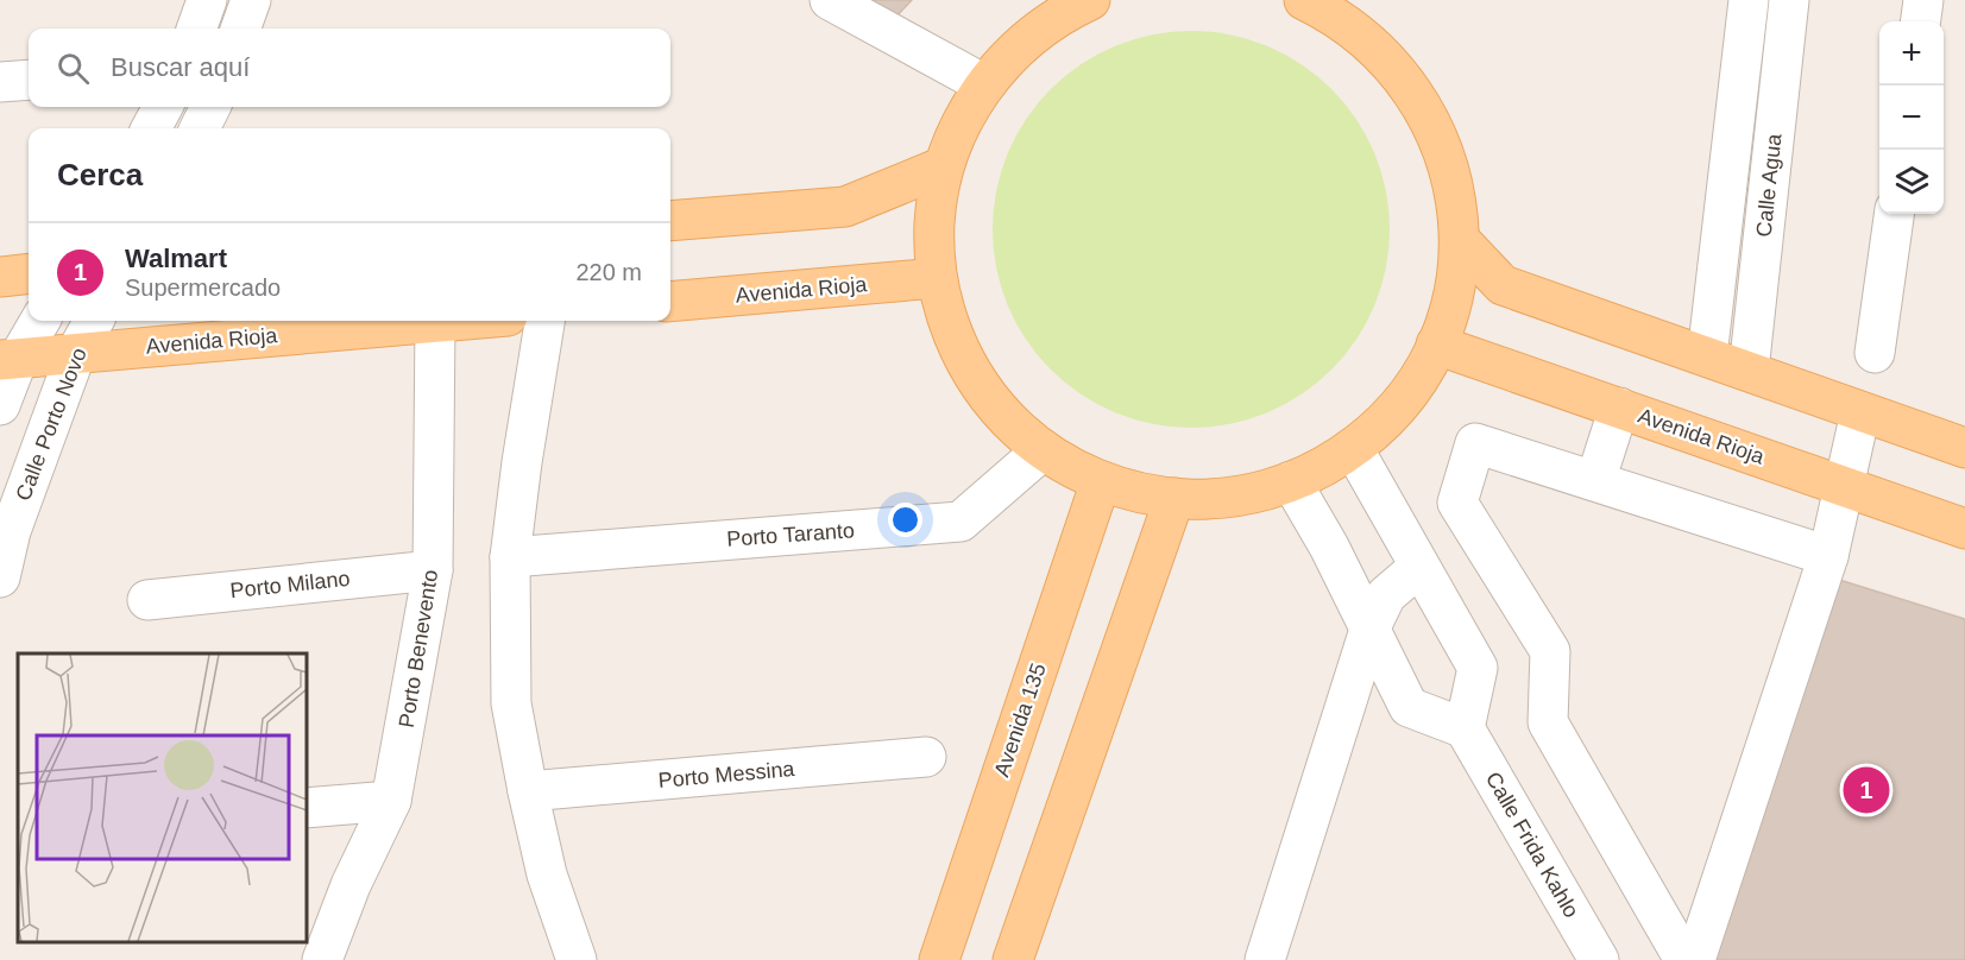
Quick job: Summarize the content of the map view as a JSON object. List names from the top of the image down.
{
  "streets": {
    "main road": ["Avenida Rioja", "Avenida 135"],
    "street": [
      "Calle Agua",
      "Calle Porto Novo",
      "Porto Taranto",
      "Porto Milano",
      "Porto Benevento",
      "Porto Messina",
      "Calle Frida Kahlo"
    ]
  },
  "crossings": [
    ["Avenida Rioja", "Calle Porto Novo"],
    ["Avenida Rioja", "Porto Benevento"],
    ["Porto Milano", "Porto Benevento"]
  ],
  "page": {
    "map_buttons": ["+", "−"],
    "search": "Buscar aquí",
    "heading": "Cerca",
    "list": [
      {
        "mark": "1",
        "name": "Walmart",
        "note": "Supermercado",
        "value": "220 m"
      }
    ],
    "pins": "1"
  }
}
